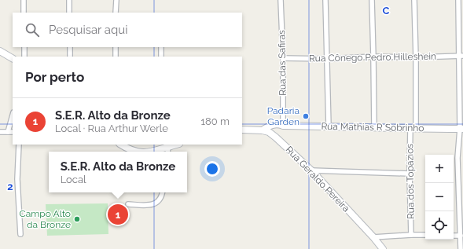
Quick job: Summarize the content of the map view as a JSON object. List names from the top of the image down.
{
  "streets": {
    "main road": ["Rua Mathias R Sobrinho", "Rua Geraldo Pereira"],
    "street": ["Rua Cônego Pedro Hilleshein", "Rua das Safiras", "Rua dos Topázios"]
  },
  "crossings": [
    ["Rua Cônego Pedro Hilleshein", "Rua das Safiras"],
    ["Rua Cônego Pedro Hilleshein", "Rua dos Topázios"],
    ["Rua das Safiras", "Rua Mathias R Sobrinho"],
    ["Rua Mathias R Sobrinho", "Rua Geraldo Pereira"],
    ["Rua Mathias R Sobrinho", "Rua dos Topázios"]
  ],
  "places": ["Padaria Garden", "Campo Alto da Bronze"],
  "page": {
    "search": "Pesquisar aqui",
    "heading": "Por perto",
    "list": [
      {
        "mark": "1",
        "name": "S.E.R. Alto da Bronze",
        "note": "Local · Rua Arthur Werle",
        "value": "180 m"
      }
    ],
    "popup": ["S.E.R. Alto da Bronze", "Local"],
    "map_buttons": ["+", "−"],
    "pins": "1"
  },
  "grid": {
    "columns": ["C"],
    "rows": ["2"]
  }
}
